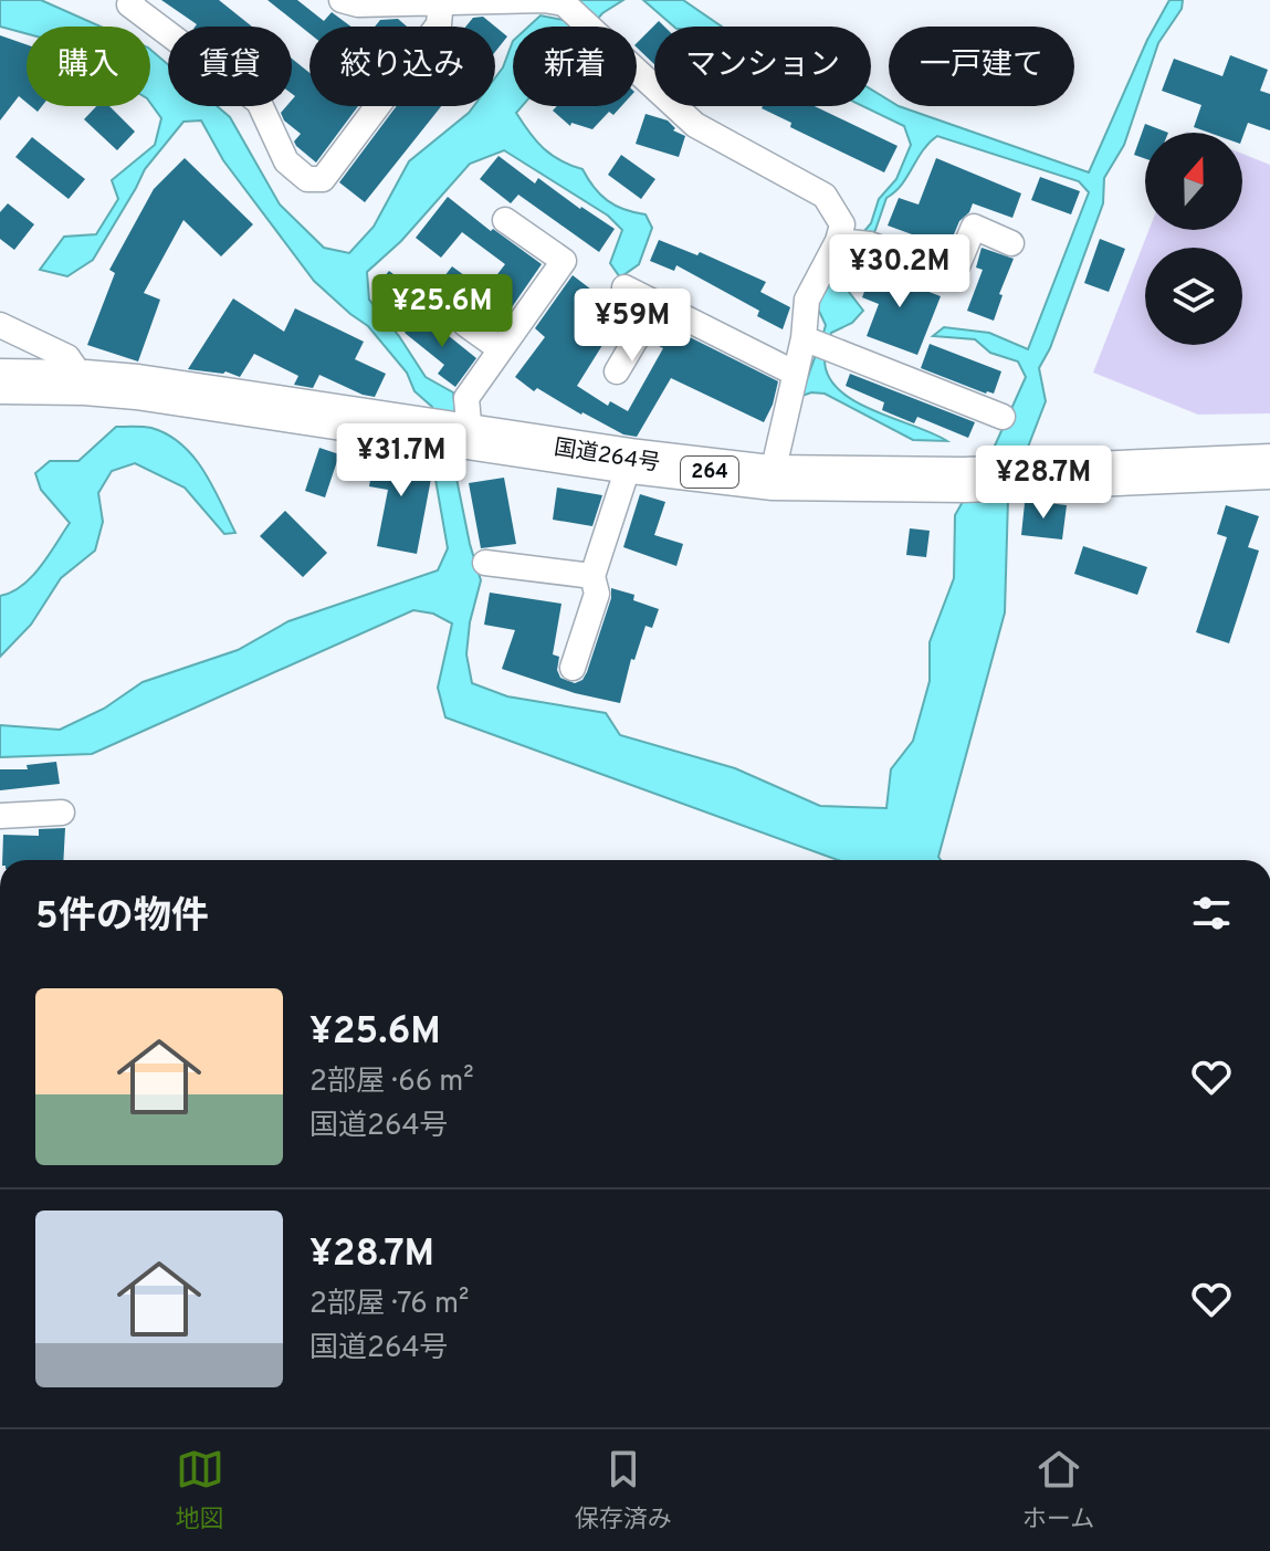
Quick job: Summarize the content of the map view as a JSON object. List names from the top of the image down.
{
  "streets": {
    "highway": ["国道264号", "264"]
  },
  "north": "top",
  "page": {
    "chip": [
      "購入",
      "賃貸",
      "絞り込み",
      "新着",
      "マンション",
      "一戸建て"
    ],
    "price": [
      "¥30.2M",
      "¥25.6M",
      "¥59M",
      "¥31.7M",
      "¥28.7M"
    ],
    "heading": "5件の物件",
    "list": [
      {
        "name": "¥25.6M",
        "note": "2部屋 · 66 m² · 国道264号"
      },
      {
        "name": "¥28.7M",
        "note": "2部屋 · 76 m² · 国道264号"
      }
    ],
    "tabs": ["地図", "保存済み", "ホーム"]
  }
}
